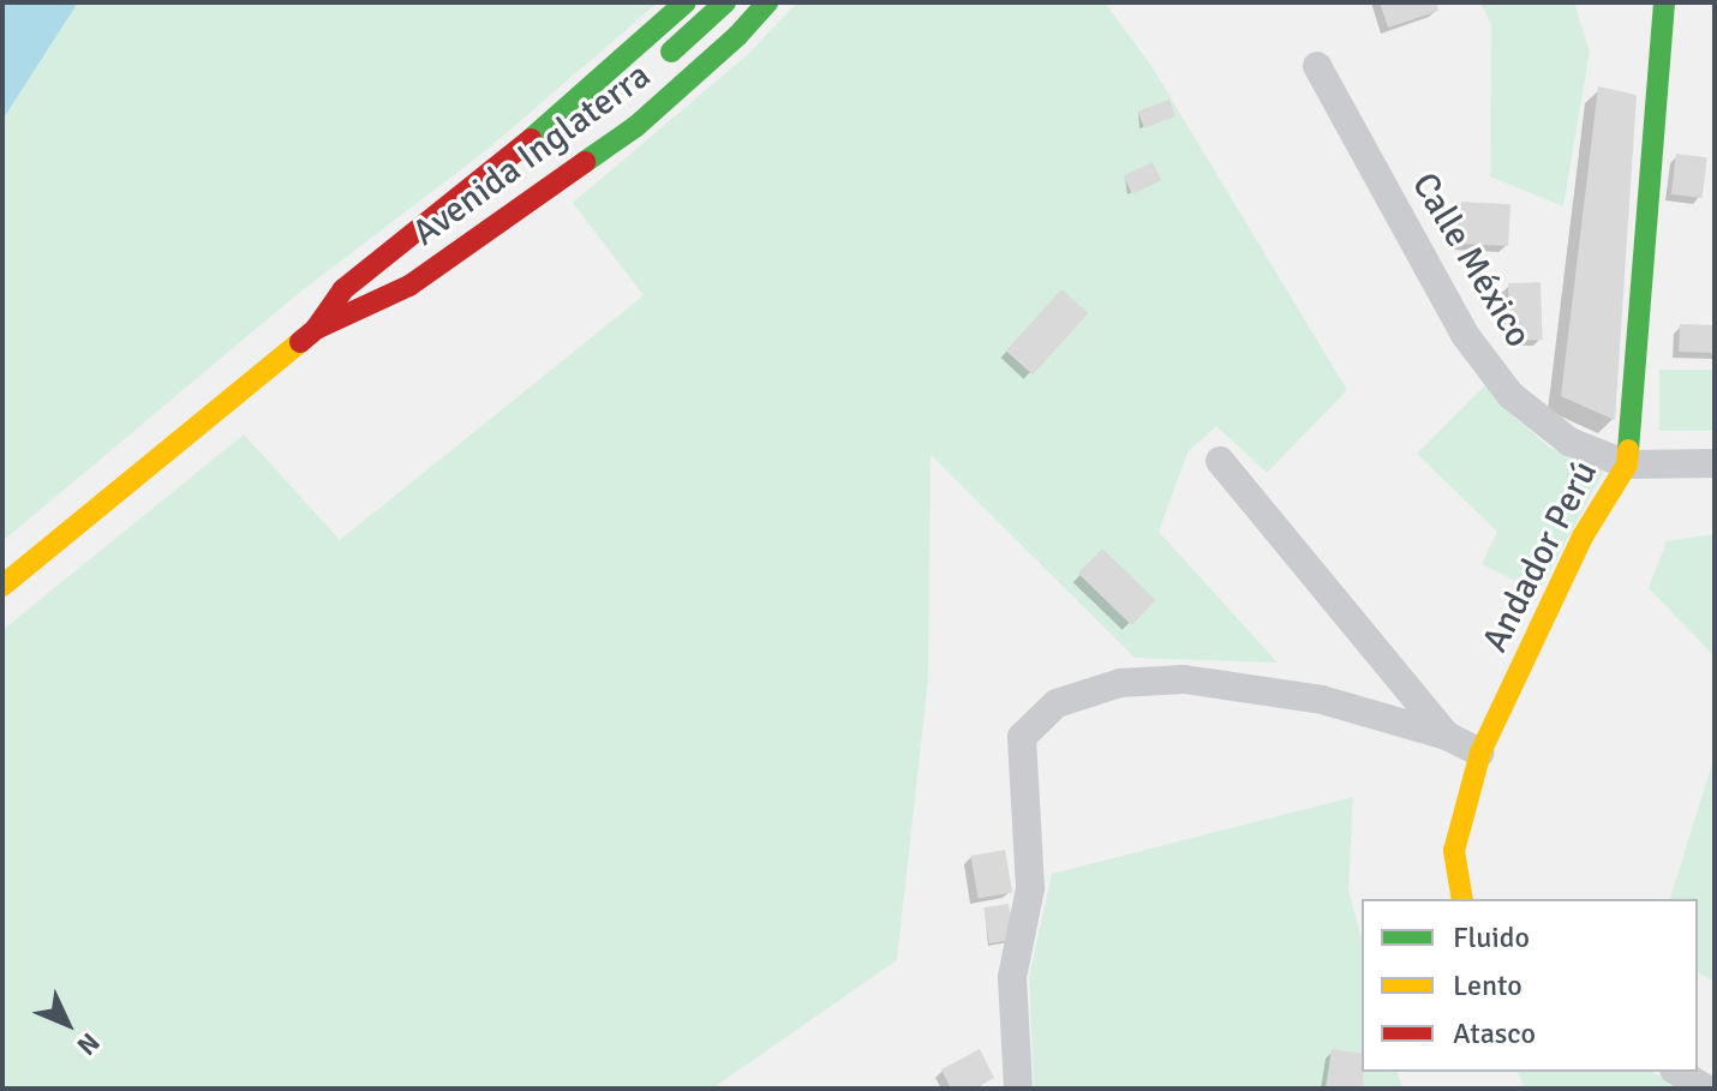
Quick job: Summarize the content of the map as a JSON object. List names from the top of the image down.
{
  "streets": {
    "main road": ["Avenida Inglaterra", "Andador Perú"],
    "street": ["Calle México"]
  },
  "crossings": [
    ["Calle México", "Andador Perú"]
  ],
  "legend": ["Fluido", "Lento", "Atasco"],
  "north": "bottom right"
}
